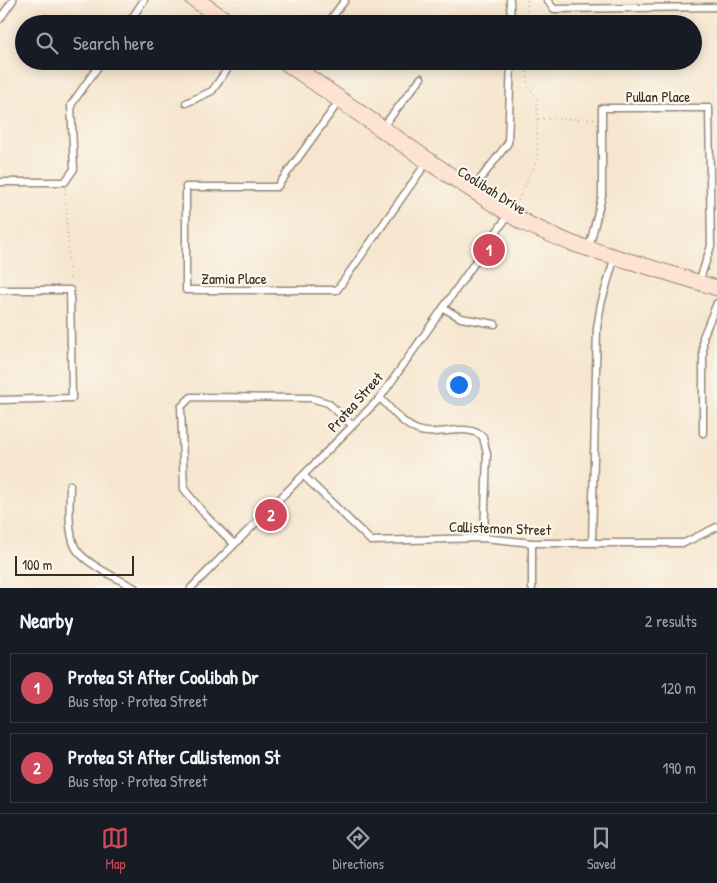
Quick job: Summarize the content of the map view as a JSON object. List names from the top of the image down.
{
  "streets": {
    "main road": ["Coolibah Drive"],
    "street": [
      "Pullan Place",
      "Zamia Place",
      "Protea Street",
      "Callistemon Street"
    ]
  },
  "crossings": [
    ["Pullan Place", "Coolibah Drive"],
    ["Coolibah Drive", "Zamia Place"],
    ["Coolibah Drive", "Protea Street"],
    ["Protea Street", "Callistemon Street"]
  ],
  "scale_bar": "100 m",
  "page": {
    "search": "Search here",
    "pins": ["1", "2"],
    "scale": "100 m",
    "heading": ["Nearby", "2 results"],
    "list": [
      {
        "mark": "1",
        "name": "Protea St After Coolibah Dr",
        "note": "Bus stop · Protea Street",
        "value": "120 m"
      },
      {
        "mark": "2",
        "name": "Protea St After Callistemon St",
        "note": "Bus stop · Protea Street",
        "value": "190 m"
      }
    ],
    "nav": ["Map", "Directions", "Saved"]
  }
}
